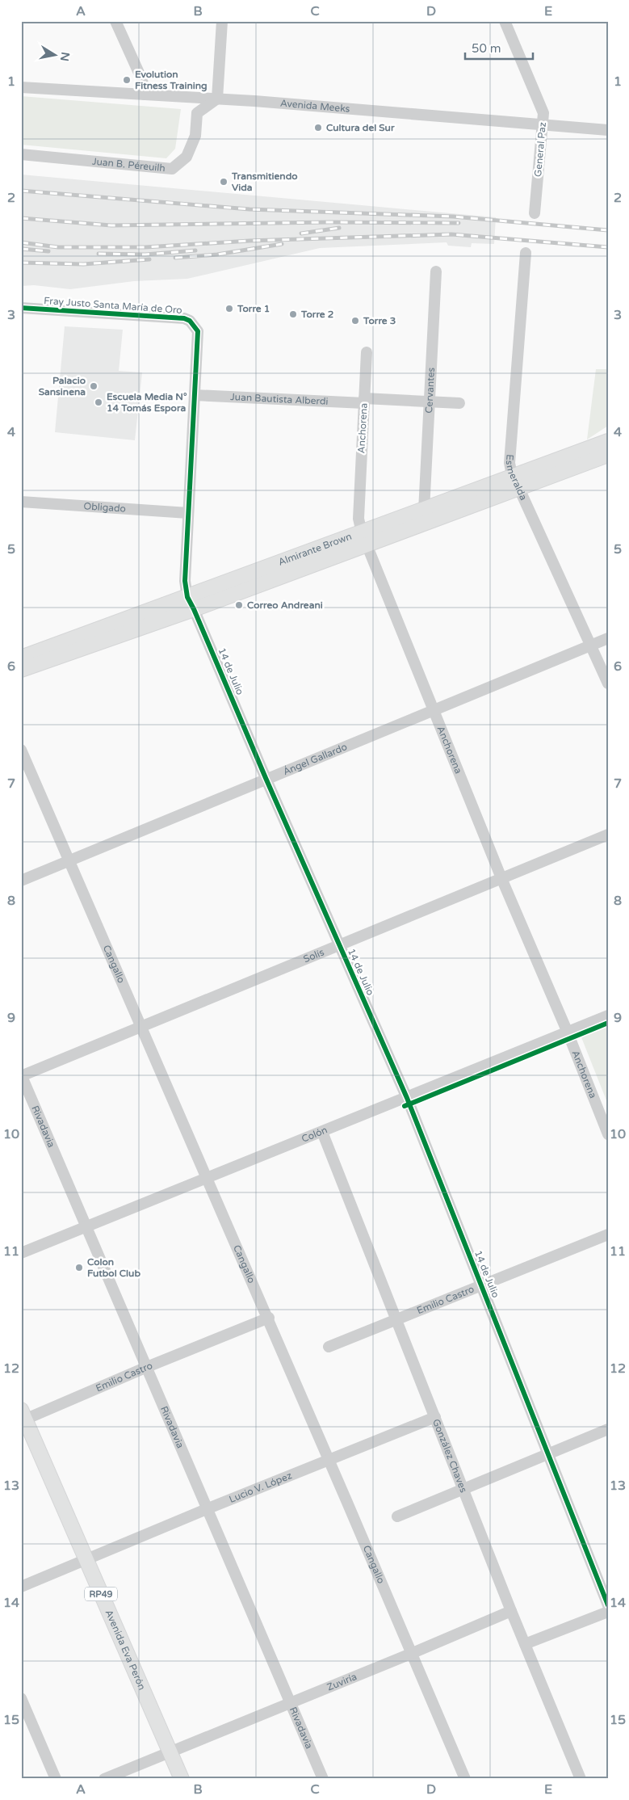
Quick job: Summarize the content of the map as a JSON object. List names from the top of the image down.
{
  "streets": {
    "main road": ["Almirante Brown", "RP49", "Avenida Eva Perón"],
    "street": [
      "Avenida Meeks",
      "General Paz",
      "Juan B. Péreuilh",
      "Fray Justo Santa María de Oro",
      "Cervantes",
      "Juan Bautista Alberdi",
      "Anchorena",
      "Esmeralda",
      "Obligado",
      "14 de Julio",
      "Ángel Gallardo",
      "Solís",
      "Cangallo",
      "Rivadavia",
      "Colón",
      "Emilio Castro",
      "González Chaves",
      "Lucio V. López",
      "Zuviría"
    ]
  },
  "crossings": [
    ["Avenida Meeks", "General Paz"],
    ["Avenida Meeks", "Juan B. Péreuilh"],
    ["Fray Justo Santa María de Oro", "14 de Julio"],
    ["Cervantes", "Juan Bautista Alberdi"],
    ["Cervantes", "Almirante Brown"],
    ["Juan Bautista Alberdi", "Anchorena"],
    ["Juan Bautista Alberdi", "14 de Julio"],
    ["Anchorena", "Almirante Brown"],
    ["Anchorena", "Ángel Gallardo"],
    ["Anchorena", "Solís"],
    ["Anchorena", "Colón"],
    ["Esmeralda", "Almirante Brown"],
    ["Esmeralda", "Ángel Gallardo"],
    ["Obligado", "14 de Julio"],
    ["Almirante Brown", "14 de Julio"],
    ["14 de Julio", "Ángel Gallardo"],
    ["14 de Julio", "Solís"],
    ["14 de Julio", "Colón"],
    ["14 de Julio", "Emilio Castro"],
    ["Ángel Gallardo", "Cangallo"],
    ["Solís", "Cangallo"],
    ["Solís", "Rivadavia"],
    ["Cangallo", "Colón"],
    ["Cangallo", "Emilio Castro"],
    ["Cangallo", "Lucio V. López"],
    ["Cangallo", "Zuviría"],
    ["Rivadavia", "Colón"],
    ["Rivadavia", "Emilio Castro"],
    ["Rivadavia", "Lucio V. López"],
    ["Rivadavia", "Zuviría"],
    ["Colón", "González Chaves"],
    ["Emilio Castro", "González Chaves"],
    ["Emilio Castro", "Avenida Eva Perón"],
    ["González Chaves", "Lucio V. López"],
    ["González Chaves", "Zuviría"],
    ["Lucio V. López", "Avenida Eva Perón"],
    ["Avenida Eva Perón", "Zuviría"]
  ],
  "places": [
    "Evolution Fitness Training",
    "Cultura del Sur",
    "Transmitiendo Vida",
    "Torre 1",
    "Torre 2",
    "Torre 3",
    "Palacio Sansinena",
    "Escuela Media N° 14 Tomás Espora",
    "Correo Andreani",
    "Colon Futbol Club"
  ],
  "scale_bar": "50 m",
  "north": "right",
  "grid": {
    "columns": [
      "A",
      "B",
      "C",
      "D",
      "E"
    ],
    "rows": [
      "1",
      "2",
      "3",
      "4",
      "5",
      "6",
      "7",
      "8",
      "9",
      "10",
      "11",
      "12",
      "13",
      "14",
      "15"
    ]
  }
}
